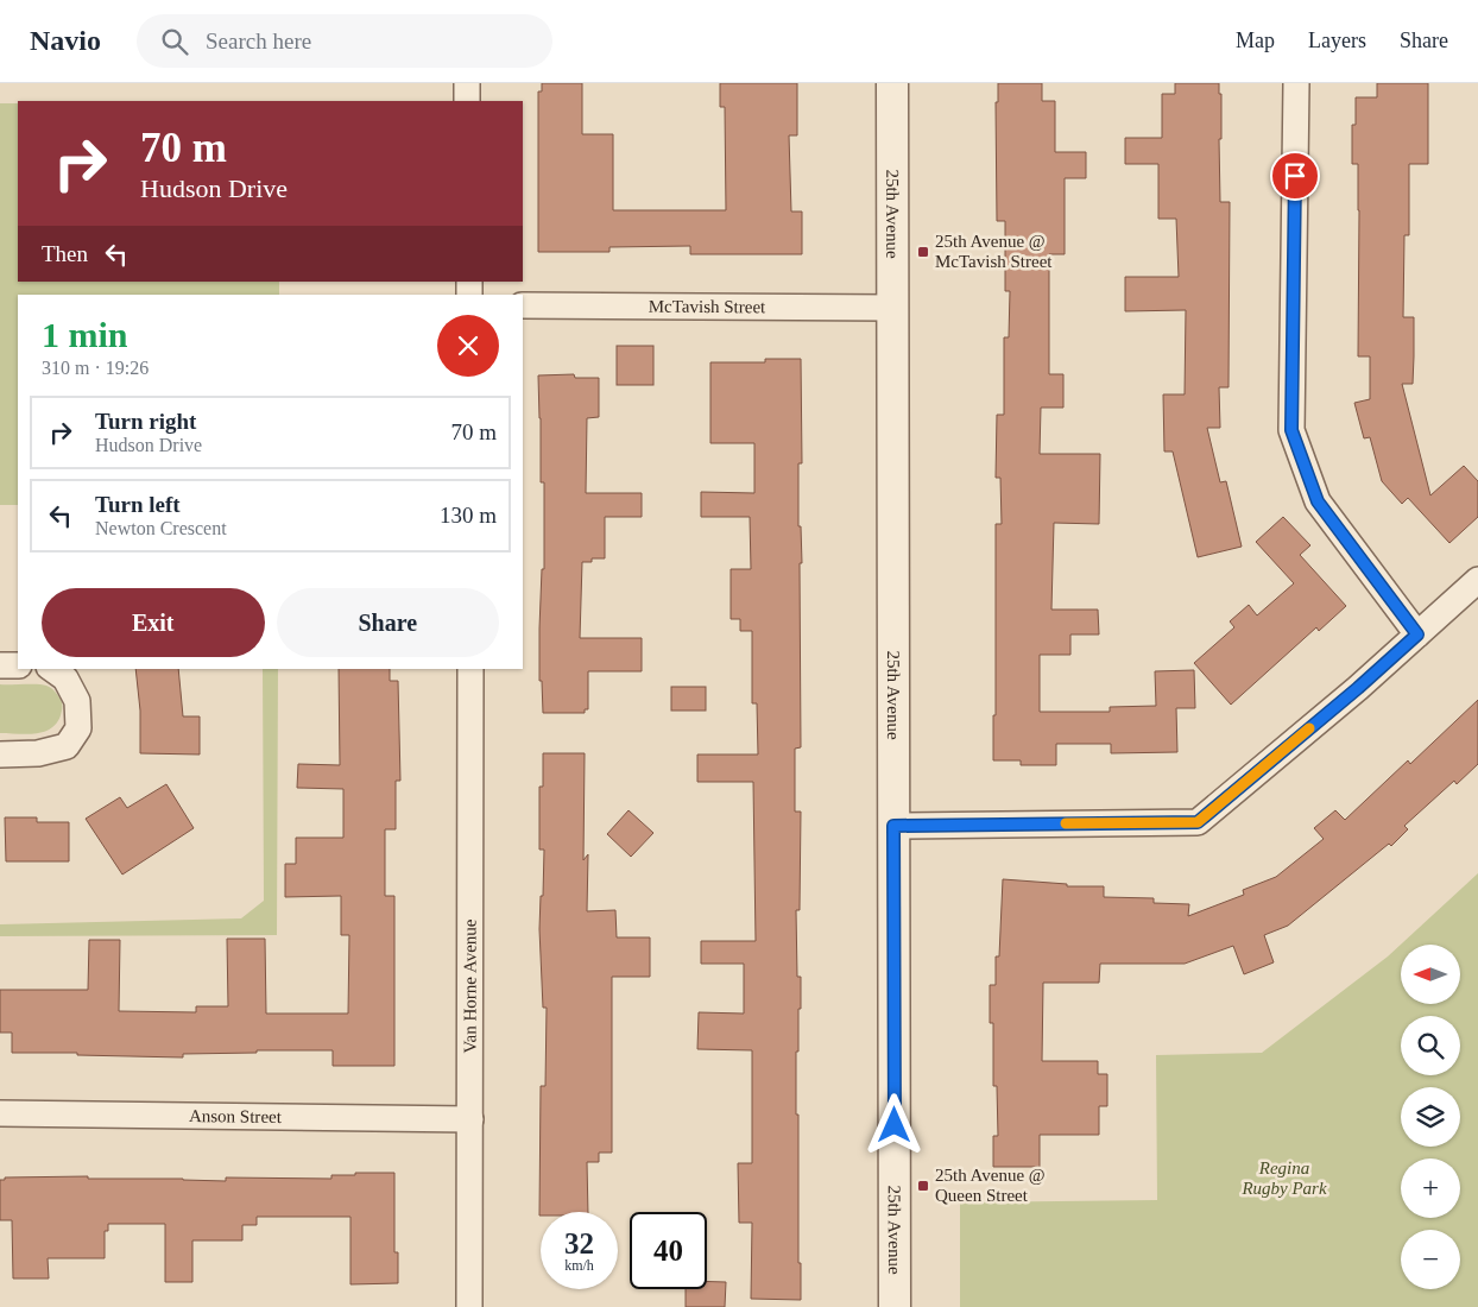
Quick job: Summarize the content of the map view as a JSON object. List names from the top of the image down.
{
  "streets": {
    "street": [
      "25th Avenue",
      "McTavish Street",
      "Van Horne Avenue",
      "Anson Street"
    ]
  },
  "crossings": [
    ["25th Avenue", "McTavish Street"],
    ["Van Horne Avenue", "Anson Street"]
  ],
  "parks": ["Regina Rugby Park"],
  "places": {
    "transit": ["25th Avenue @ McTavish Street", "25th Avenue @ Queen Street"]
  },
  "north": "left",
  "page": {
    "header": "Navio",
    "search": "Search here",
    "nav": ["Map", "Layers", "Share"],
    "turn": ["70 m", "Hudson Drive"],
    "then": "Then",
    "heading": ["1 min", "310 m · 19:26"],
    "list": [
      {
        "name": "Turn right",
        "note": "Hudson Drive",
        "value": "70 m"
      },
      {
        "name": "Turn left",
        "note": "Newton Crescent",
        "value": "130 m"
      }
    ],
    "buttons": ["Exit", "Share"],
    "map_buttons": ["+", "−"],
    "speed": "32 km/h",
    "limit": "40"
  }
}
